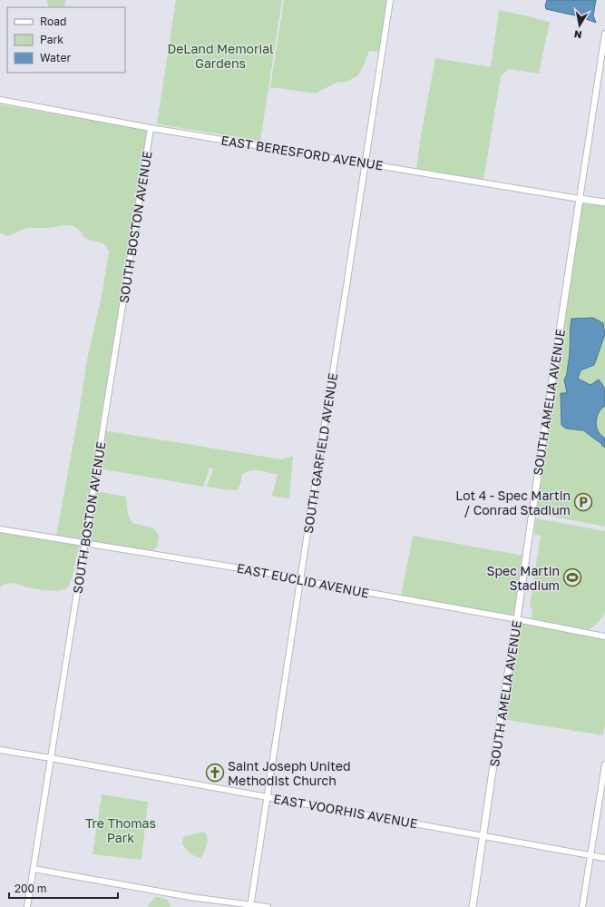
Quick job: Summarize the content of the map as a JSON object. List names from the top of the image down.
{
  "streets": {
    "main road": ["EAST BERESFORD AVENUE", "SOUTH AMELIA AVENUE"],
    "street": [
      "SOUTH BOSTON AVENUE",
      "SOUTH GARFIELD AVENUE",
      "EAST EUCLID AVENUE",
      "EAST VOORHIS AVENUE"
    ]
  },
  "crossings": [
    ["EAST BERESFORD AVENUE", "SOUTH BOSTON AVENUE"],
    ["EAST BERESFORD AVENUE", "SOUTH AMELIA AVENUE"],
    ["EAST BERESFORD AVENUE", "SOUTH GARFIELD AVENUE"],
    ["SOUTH BOSTON AVENUE", "EAST EUCLID AVENUE"],
    ["SOUTH BOSTON AVENUE", "EAST VOORHIS AVENUE"],
    ["SOUTH AMELIA AVENUE", "EAST EUCLID AVENUE"],
    ["SOUTH AMELIA AVENUE", "EAST VOORHIS AVENUE"],
    ["SOUTH GARFIELD AVENUE", "EAST EUCLID AVENUE"],
    ["SOUTH GARFIELD AVENUE", "EAST VOORHIS AVENUE"]
  ],
  "parks": ["DeLand Memorial Gardens", "Tre Thomas Park"],
  "places": {
    "parking": ["Lot 4 - Spec Martin / Conrad Stadium"],
    "sports": ["Spec Martin Stadium"],
    "church": ["Saint Joseph United Methodist Church"]
  },
  "legend": ["Road", "Park", "Water"],
  "scale_bar": "200 m",
  "north": "bottom"
}
